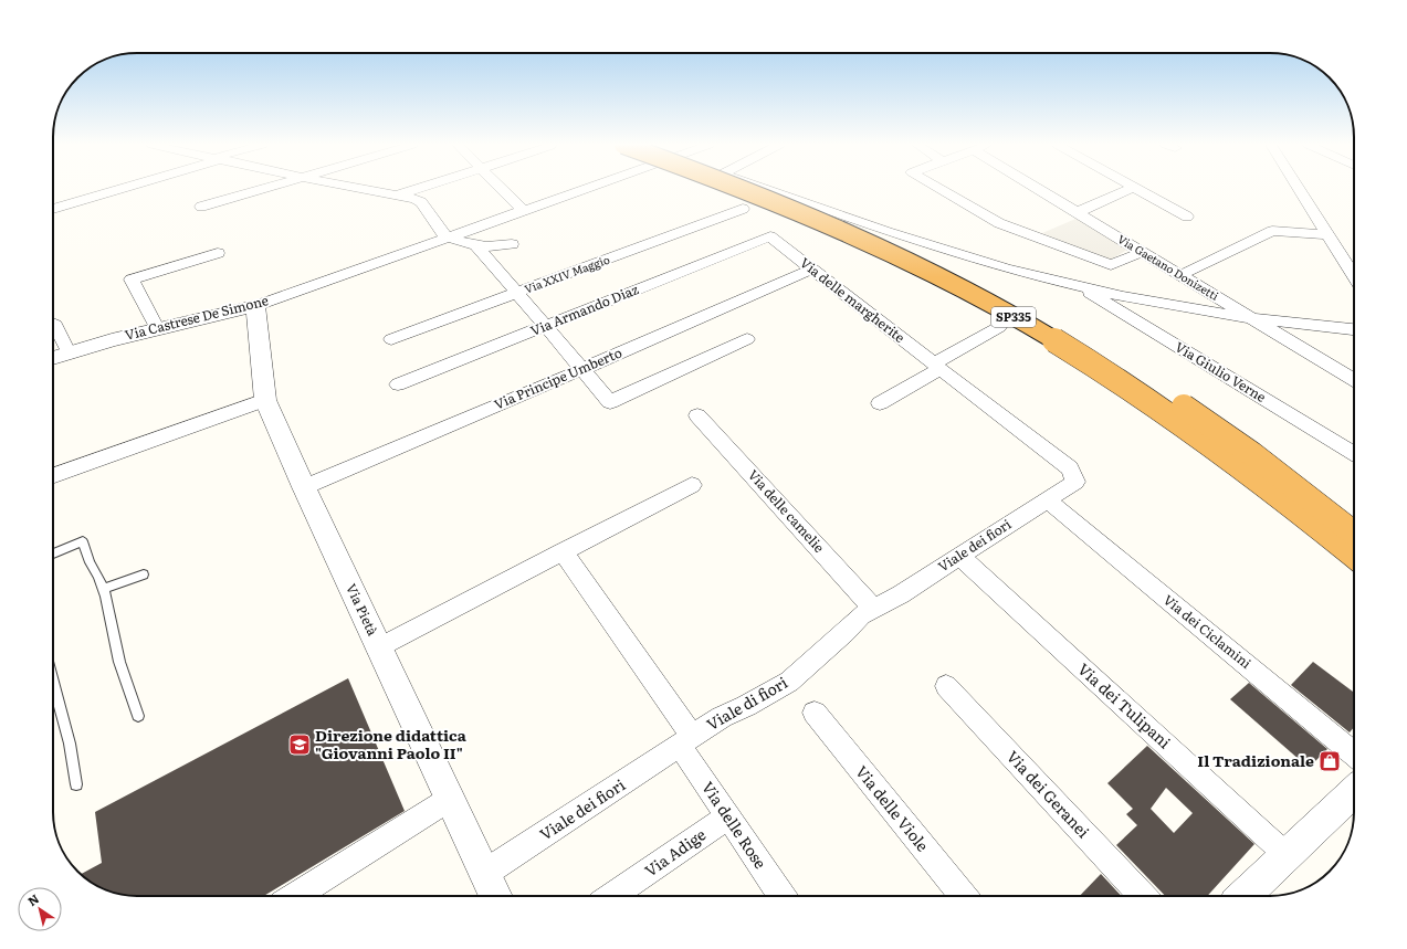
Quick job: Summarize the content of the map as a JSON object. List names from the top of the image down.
{
  "streets": {
    "highway": ["SP335"],
    "street": [
      "Via Gaetano Donizetti",
      "Via XXIV Maggio",
      "Via delle margherite",
      "Via Armando Diaz",
      "Via Castrese De Simone",
      "Via Giulio Verne",
      "Via Principe Umberto",
      "Via delle camelie",
      "Viale dei fiori",
      "Via Pietà",
      "Via dei Ciclamini",
      "Viale di fiori",
      "Via dei Tulipani",
      "Via dei Geranei",
      "Via delle Viole",
      "Via delle Rose",
      "Via Adige"
    ]
  },
  "crossings": [
    ["Via delle margherite", "Via Armando Diaz"],
    ["Via delle margherite", "Via Principe Umberto"],
    ["Via delle margherite", "Viale dei fiori"],
    ["Via Castrese De Simone", "Via Pietà"],
    ["Via Principe Umberto", "Via Pietà"],
    ["Via delle camelie", "Viale dei fiori"],
    ["Via delle camelie", "Viale di fiori"],
    ["Viale dei fiori", "Via Pietà"],
    ["Viale dei fiori", "Viale di fiori"],
    ["Viale dei fiori", "Via dei Tulipani"],
    ["Viale dei fiori", "Via delle Rose"],
    ["Viale di fiori", "Via delle Rose"],
    ["Via delle Rose", "Via Adige"]
  ],
  "places": {
    "school or university": ["Direzione didattica \"Giovanni Paolo II\""],
    "shop": ["Il Tradizionale"]
  },
  "north": "top left"
}
